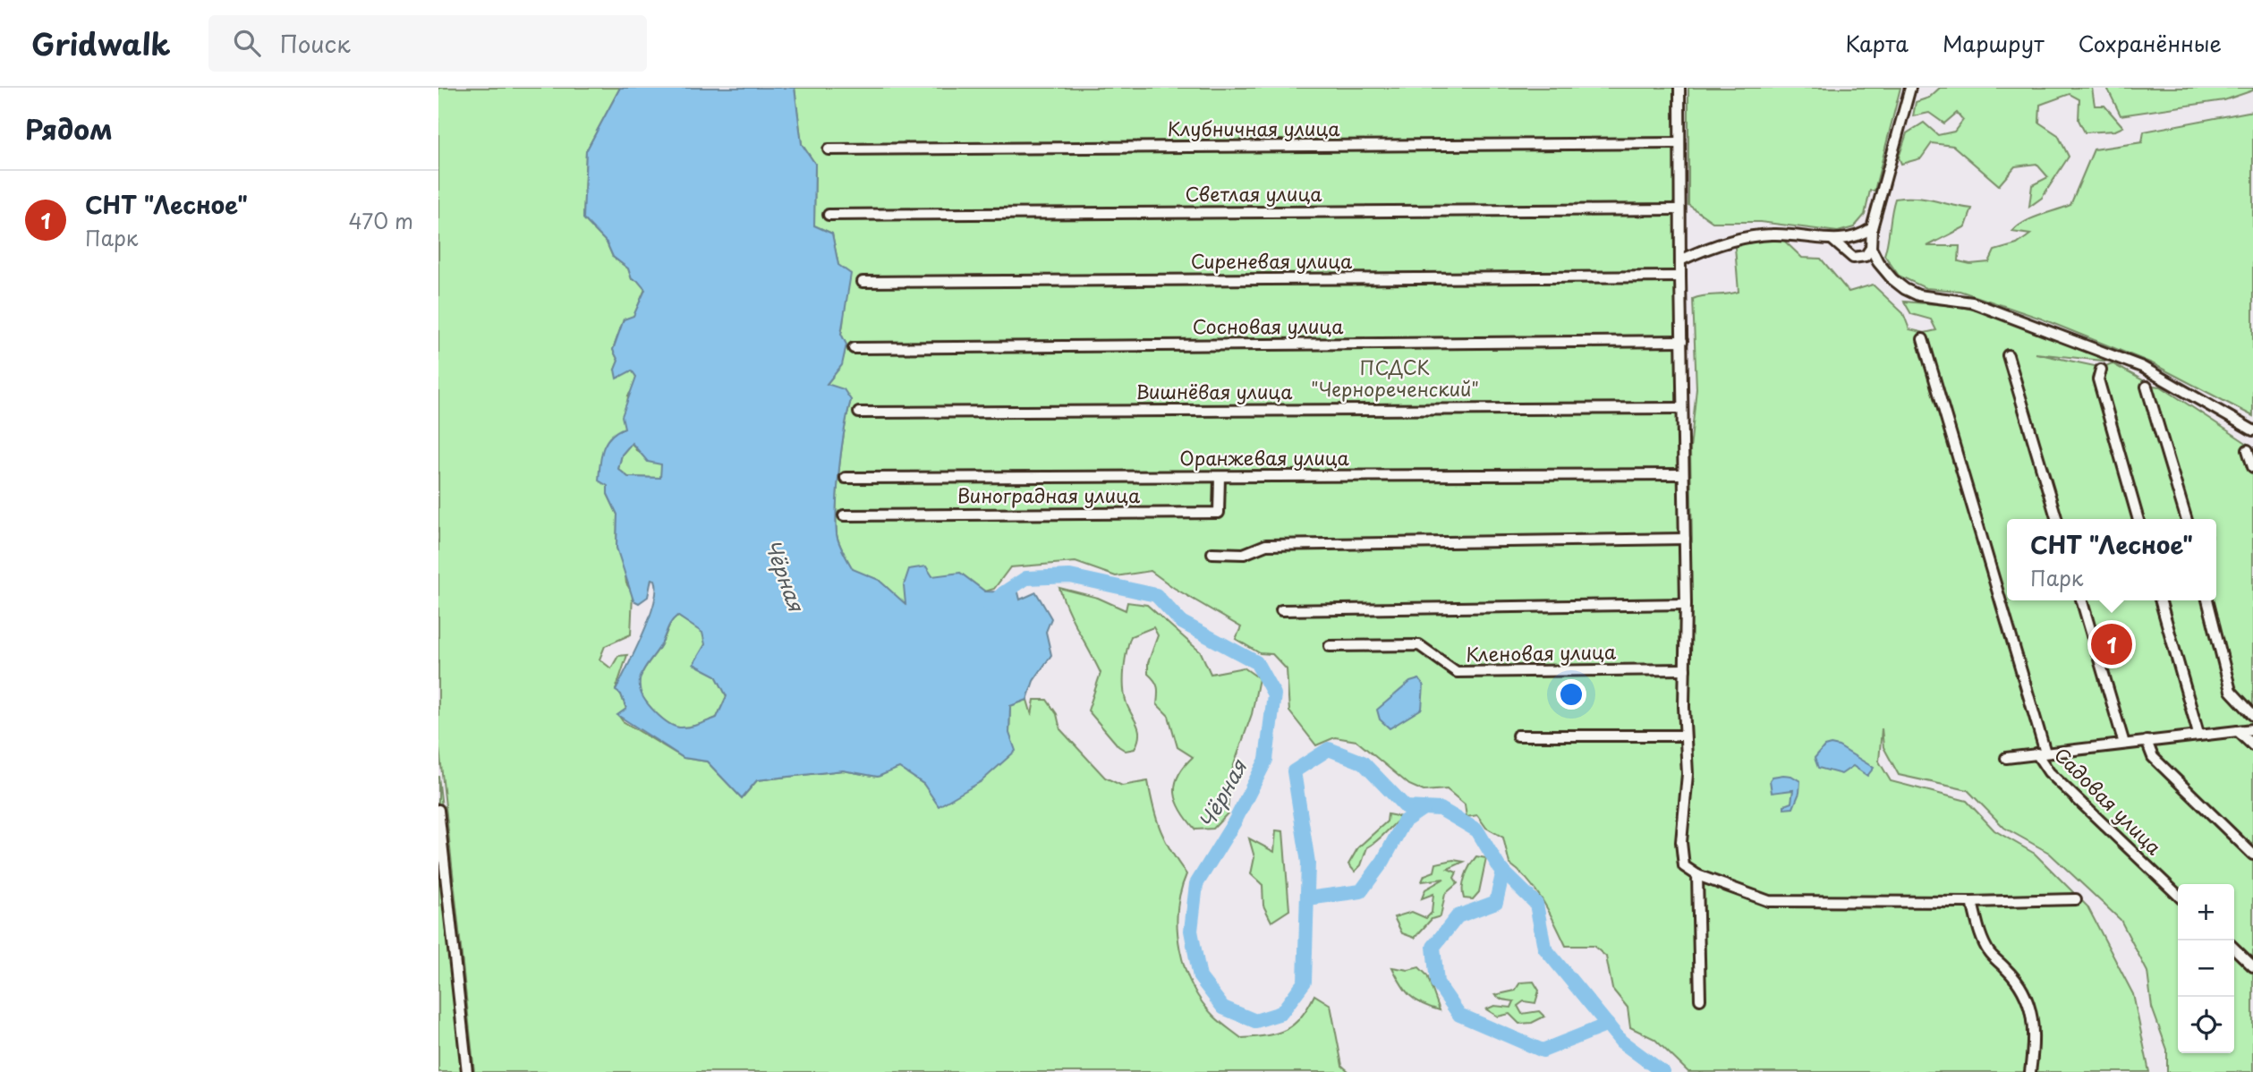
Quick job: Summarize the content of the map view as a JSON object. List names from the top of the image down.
{
  "streets": {
    "street": [
      "Клубничная улица",
      "Светлая улица",
      "Сиреневая улица",
      "Сосновая улица",
      "Вишнёвая улица",
      "Оранжевая улица",
      "Виноградная улица",
      "Кленовая улица",
      "Садовая улица"
    ]
  },
  "crossings": [
    ["Оранжевая улица", "Виноградная улица"]
  ],
  "water": ["Чёрная"],
  "parks": ["ПСДСК \"Чернореченский\""],
  "page": {
    "header": "Gridwalk",
    "search": "Поиск",
    "nav": ["Карта", "Маршрут", "Сохранённые"],
    "heading": "Рядом",
    "list": [
      {
        "mark": "1",
        "name": "СНТ \"Лесное\"",
        "note": "Парк",
        "value": "470 m"
      }
    ],
    "popup": ["СНТ \"Лесное\"", "Парк"],
    "pins": "1",
    "map_buttons": ["+", "−"]
  }
}
